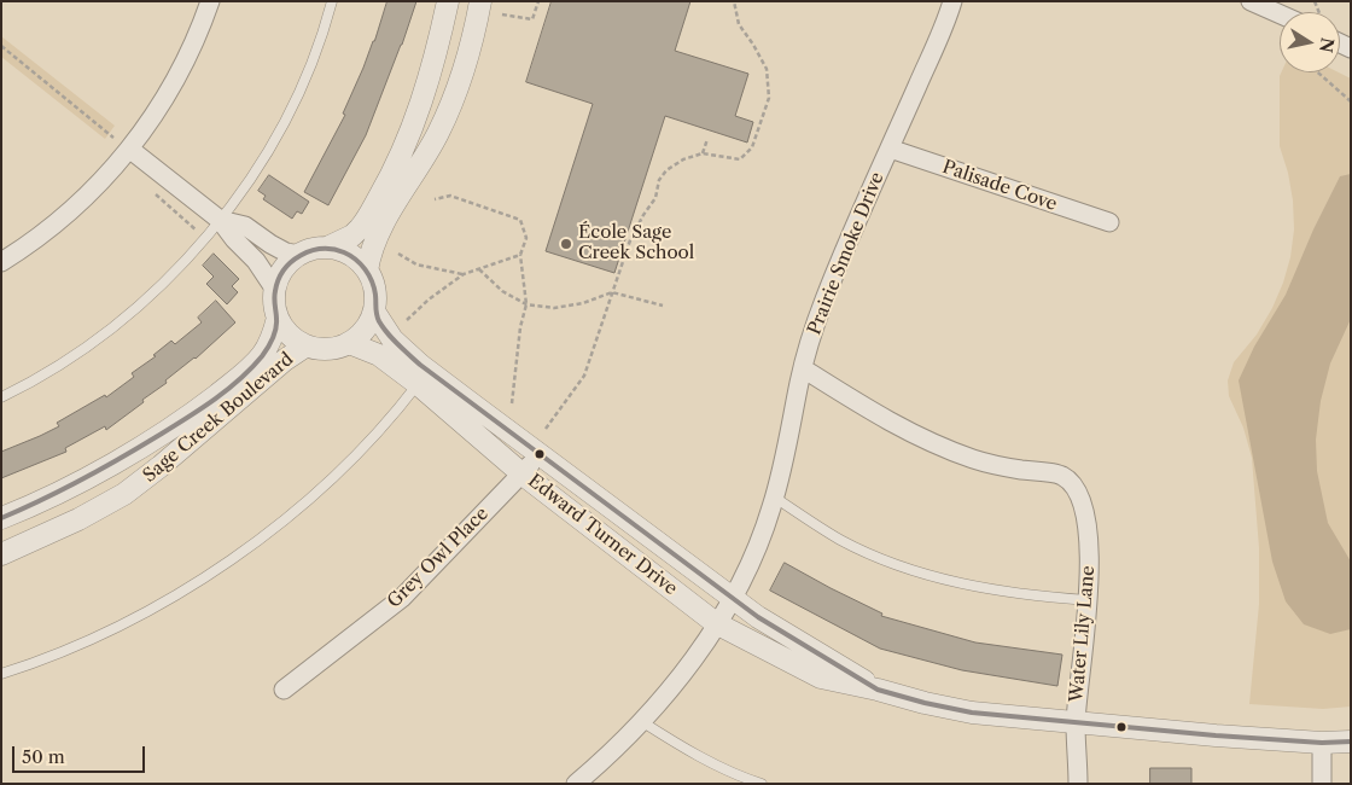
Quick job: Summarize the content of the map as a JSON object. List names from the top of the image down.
{
  "streets": {
    "street": [
      "Palisade Cove",
      "Prairie Smoke Drive",
      "Sage Creek Boulevard",
      "Edward Turner Drive",
      "Grey Owl Place",
      "Water Lily Lane"
    ]
  },
  "crossings": [
    ["Palisade Cove", "Prairie Smoke Drive"],
    ["Prairie Smoke Drive", "Edward Turner Drive"],
    ["Prairie Smoke Drive", "Water Lily Lane"],
    ["Sage Creek Boulevard", "Edward Turner Drive"],
    ["Edward Turner Drive", "Grey Owl Place"],
    ["Edward Turner Drive", "Water Lily Lane"]
  ],
  "places": ["École Sage Creek School"],
  "scale_bar": "50 m",
  "north": "right"
}
